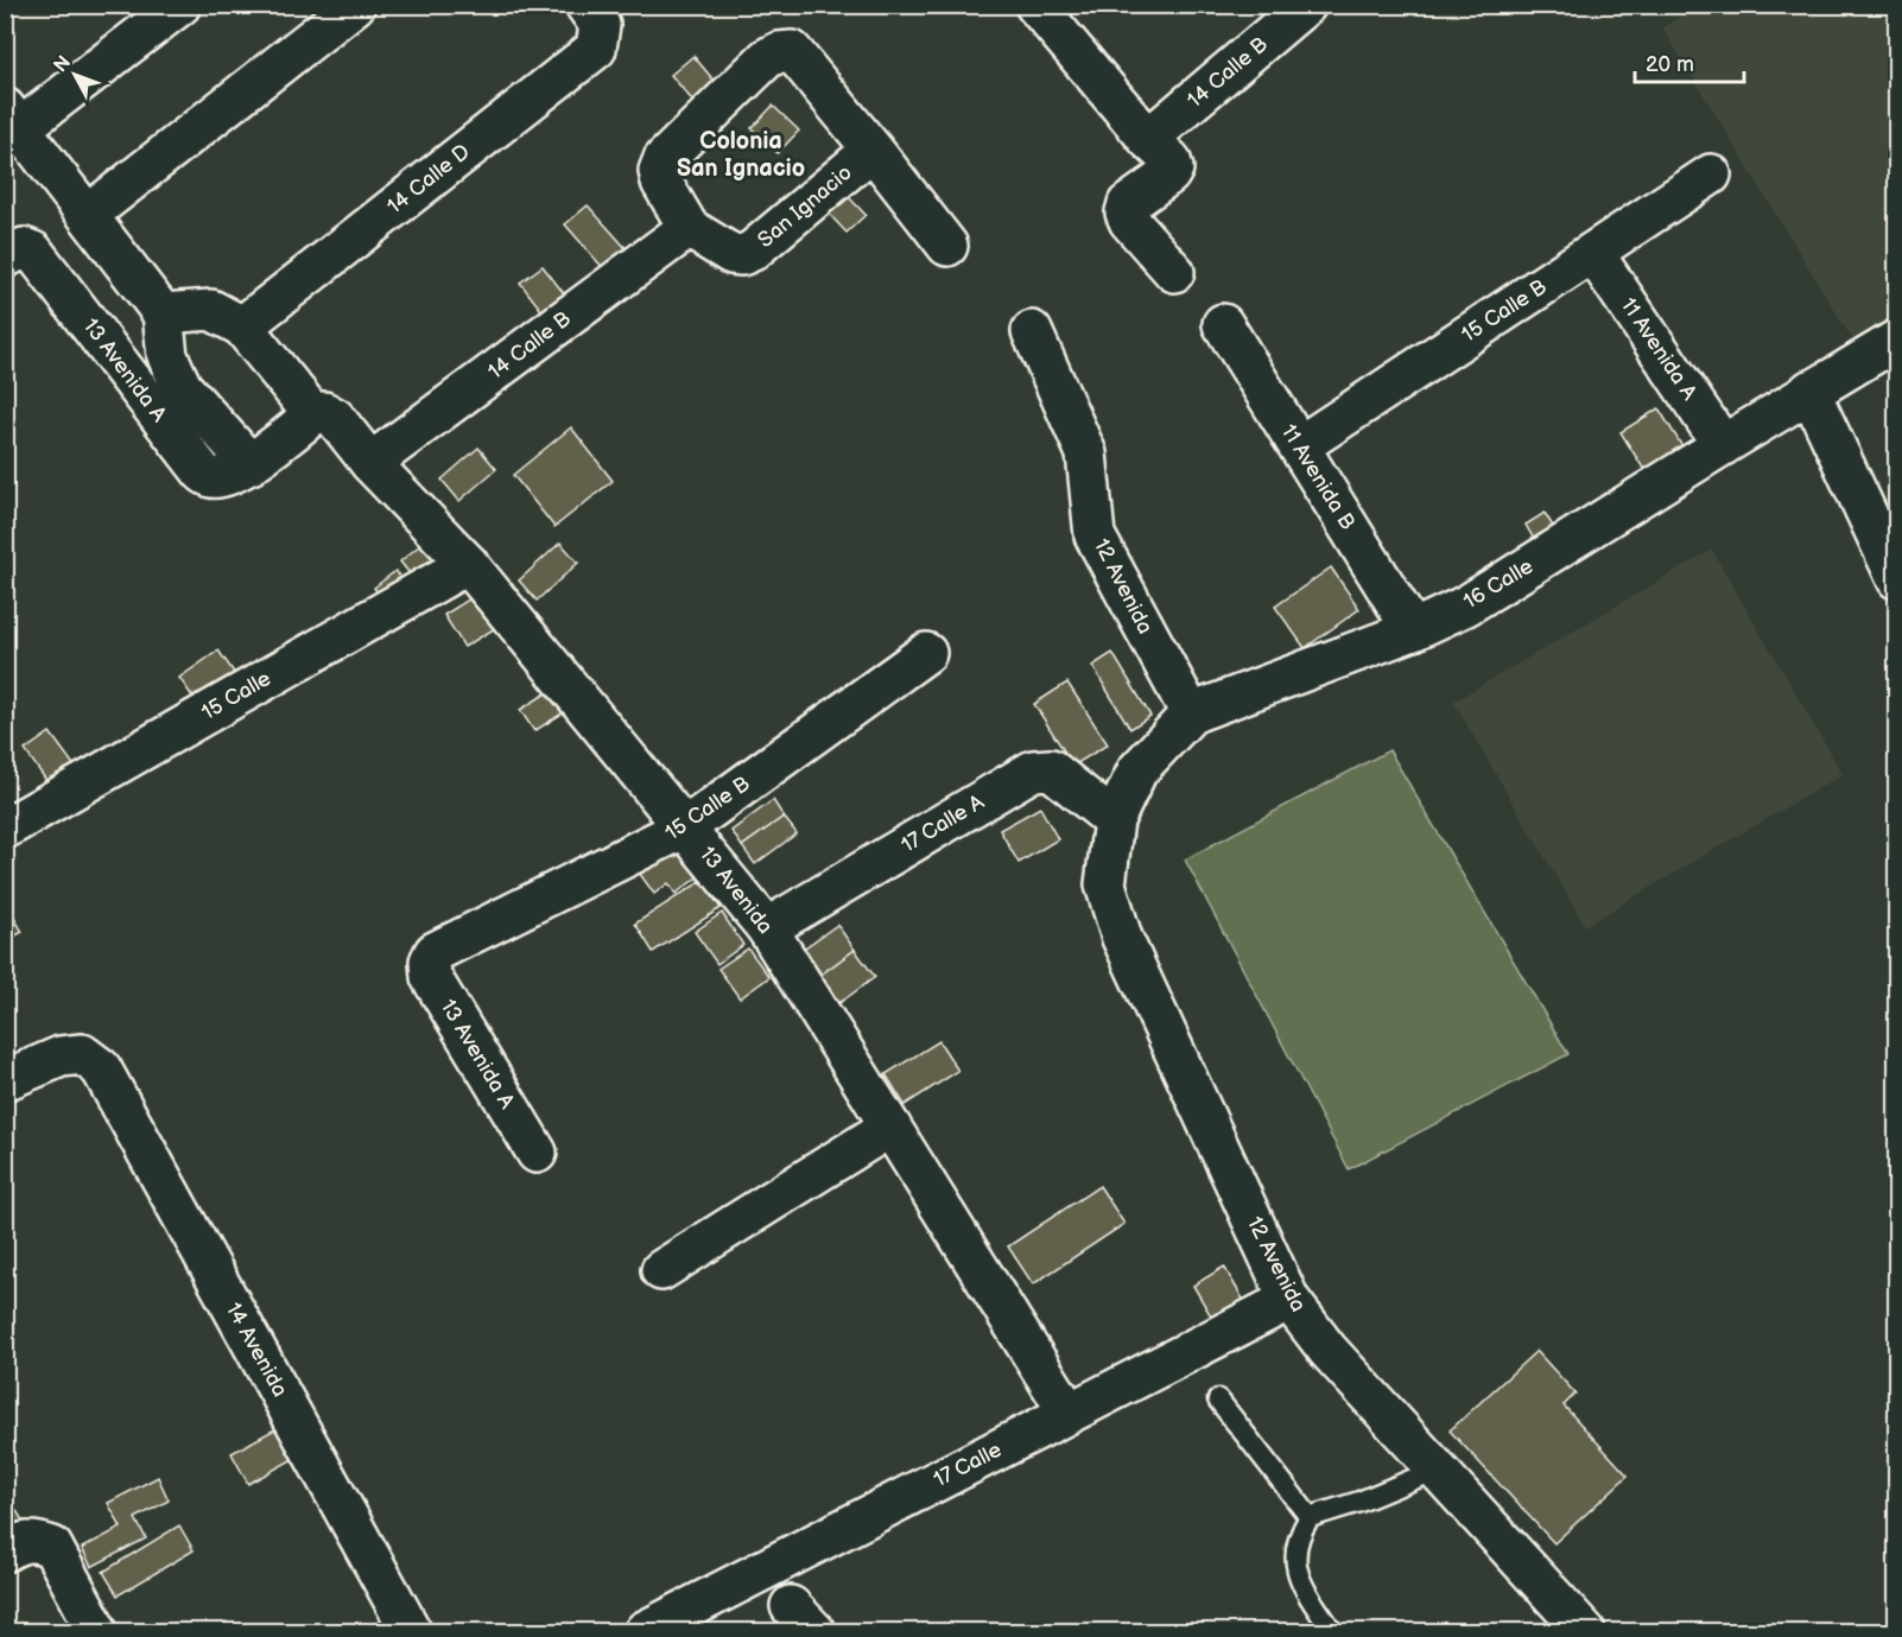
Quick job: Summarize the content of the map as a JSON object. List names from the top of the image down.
{
  "streets": {
    "street": [
      "14 Calle B",
      "14 Calle D",
      "San Ignacio",
      "15 Calle B",
      "11 Avenida A",
      "13 Avenida A",
      "11 Avenida B",
      "16 Calle",
      "12 Avenida",
      "15 Calle",
      "17 Calle A",
      "13 Avenida",
      "14 Avenida",
      "17 Calle"
    ]
  },
  "crossings": [
    ["14 Calle B", "San Ignacio"],
    ["14 Calle B", "13 Avenida"],
    ["15 Calle B", "11 Avenida A"],
    ["15 Calle B", "13 Avenida A"],
    ["15 Calle B", "11 Avenida B"],
    ["15 Calle B", "13 Avenida"],
    ["11 Avenida A", "16 Calle"],
    ["11 Avenida B", "16 Calle"],
    ["16 Calle", "12 Avenida"],
    ["16 Calle", "17 Calle A"],
    ["12 Avenida", "17 Calle A"],
    ["12 Avenida", "17 Calle"],
    ["15 Calle", "13 Avenida"],
    ["17 Calle A", "13 Avenida"],
    ["13 Avenida", "17 Calle"]
  ],
  "districts": ["Colonia San Ignacio"],
  "scale_bar": "20 m",
  "north": "top left"
}
